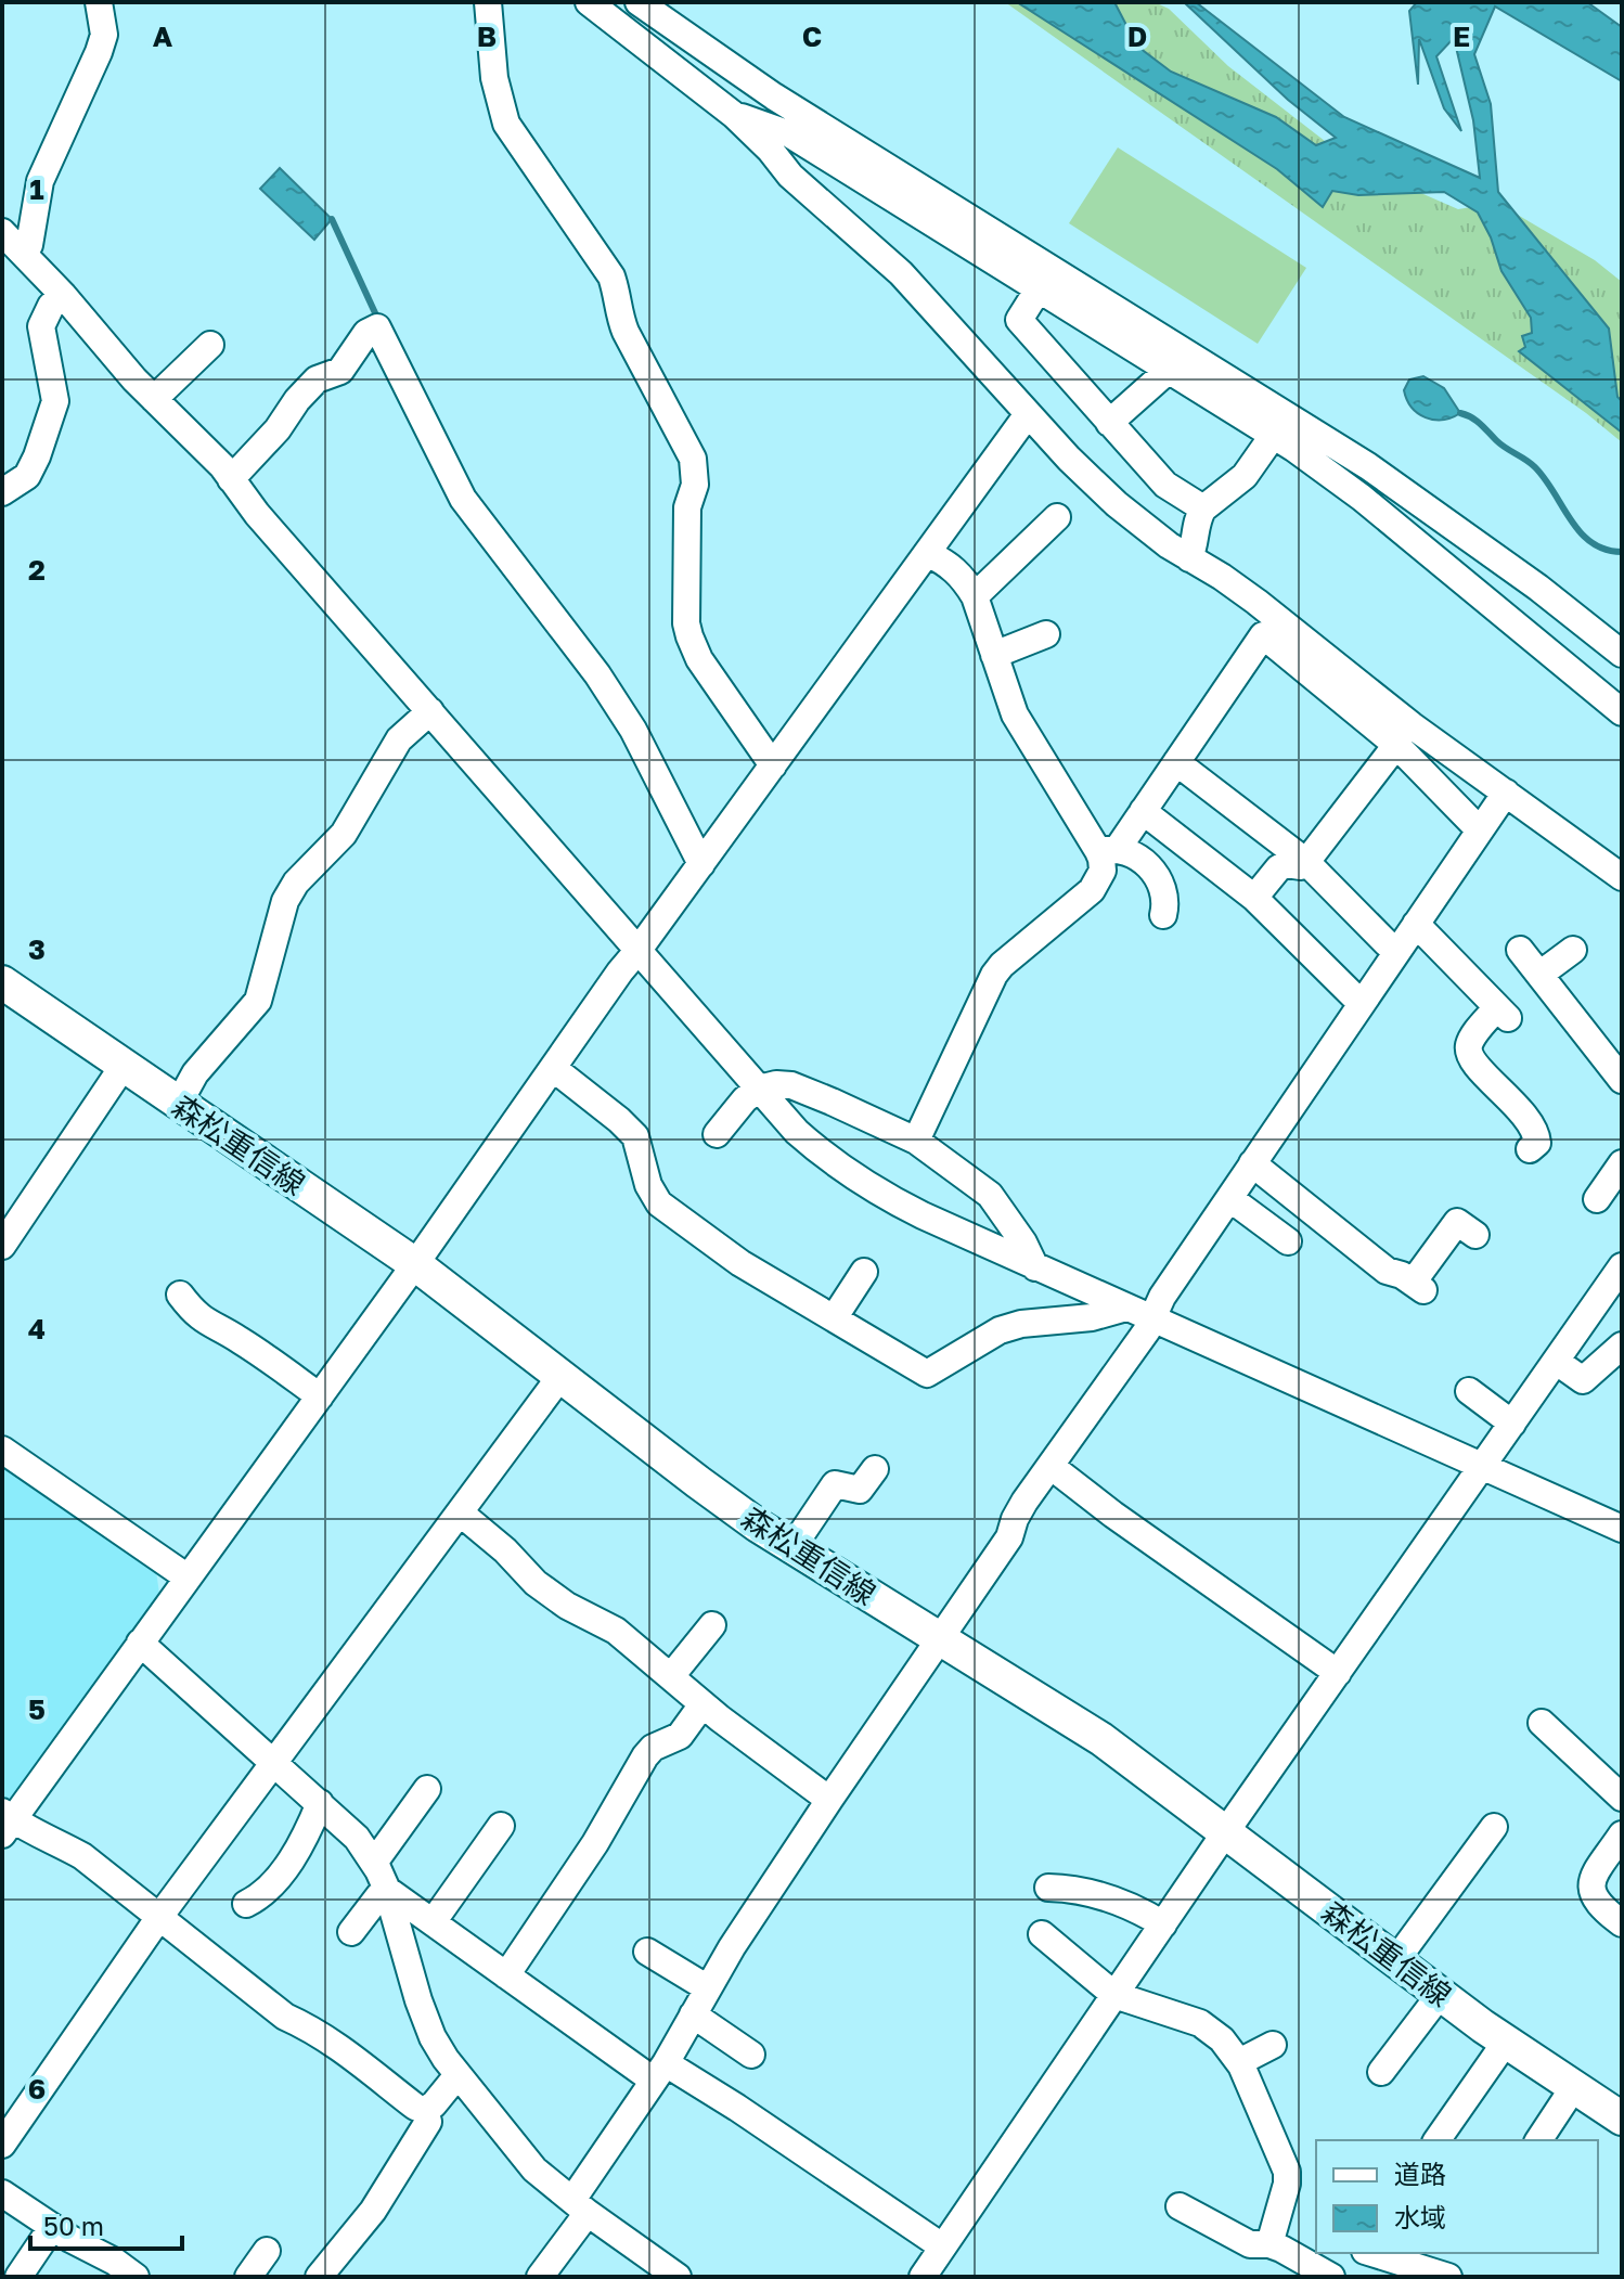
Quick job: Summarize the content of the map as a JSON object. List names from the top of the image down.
{
  "streets": {
    "main road": ["森松重信線"]
  },
  "legend": ["道路", "水域"],
  "scale_bar": "50 m",
  "grid": {
    "columns": [
      "A",
      "B",
      "C",
      "D",
      "E"
    ],
    "rows": [
      "1",
      "2",
      "3",
      "4",
      "5",
      "6"
    ]
  }
}
